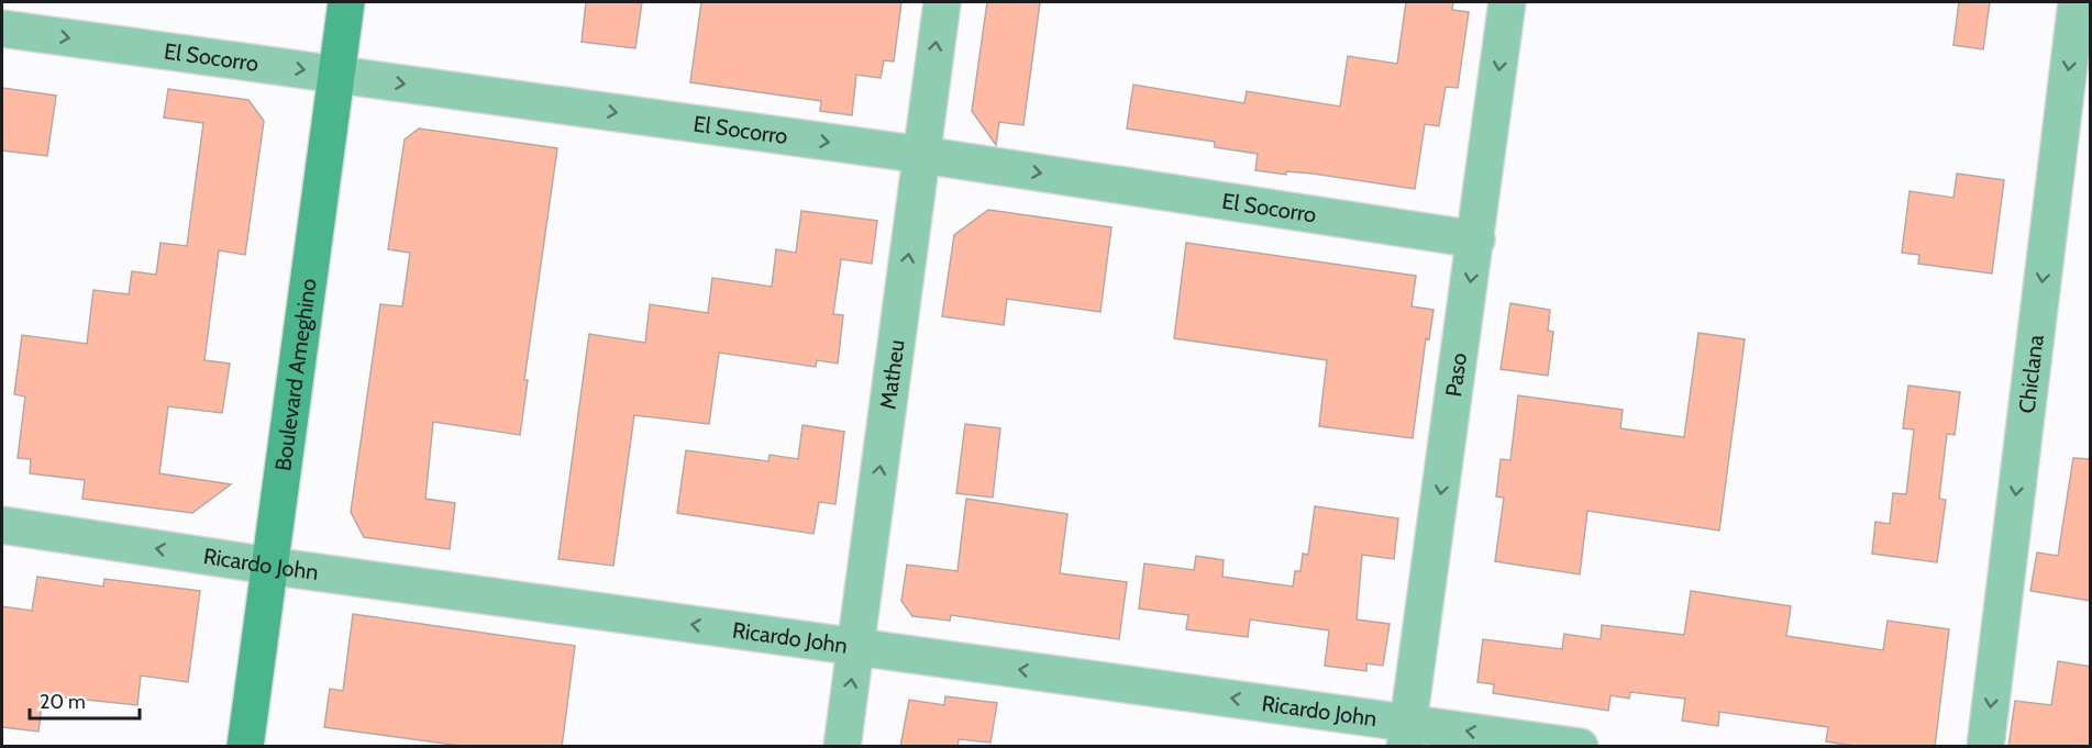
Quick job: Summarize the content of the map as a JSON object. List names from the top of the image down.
{
  "streets": {
    "main road": ["Boulevard Ameghino"],
    "street": [
      "El Socorro",
      "Matheu",
      "Paso",
      "Chiclana",
      "Ricardo John"
    ]
  },
  "crossings": [
    ["El Socorro", "Boulevard Ameghino"],
    ["El Socorro", "Matheu"],
    ["El Socorro", "Paso"],
    ["Boulevard Ameghino", "Ricardo John"],
    ["Matheu", "Ricardo John"],
    ["Paso", "Ricardo John"]
  ],
  "one_way": [
    "El Socorro",
    "Matheu",
    "Paso",
    "Chiclana",
    "Ricardo John"
  ],
  "scale_bar": "20 m"
}
